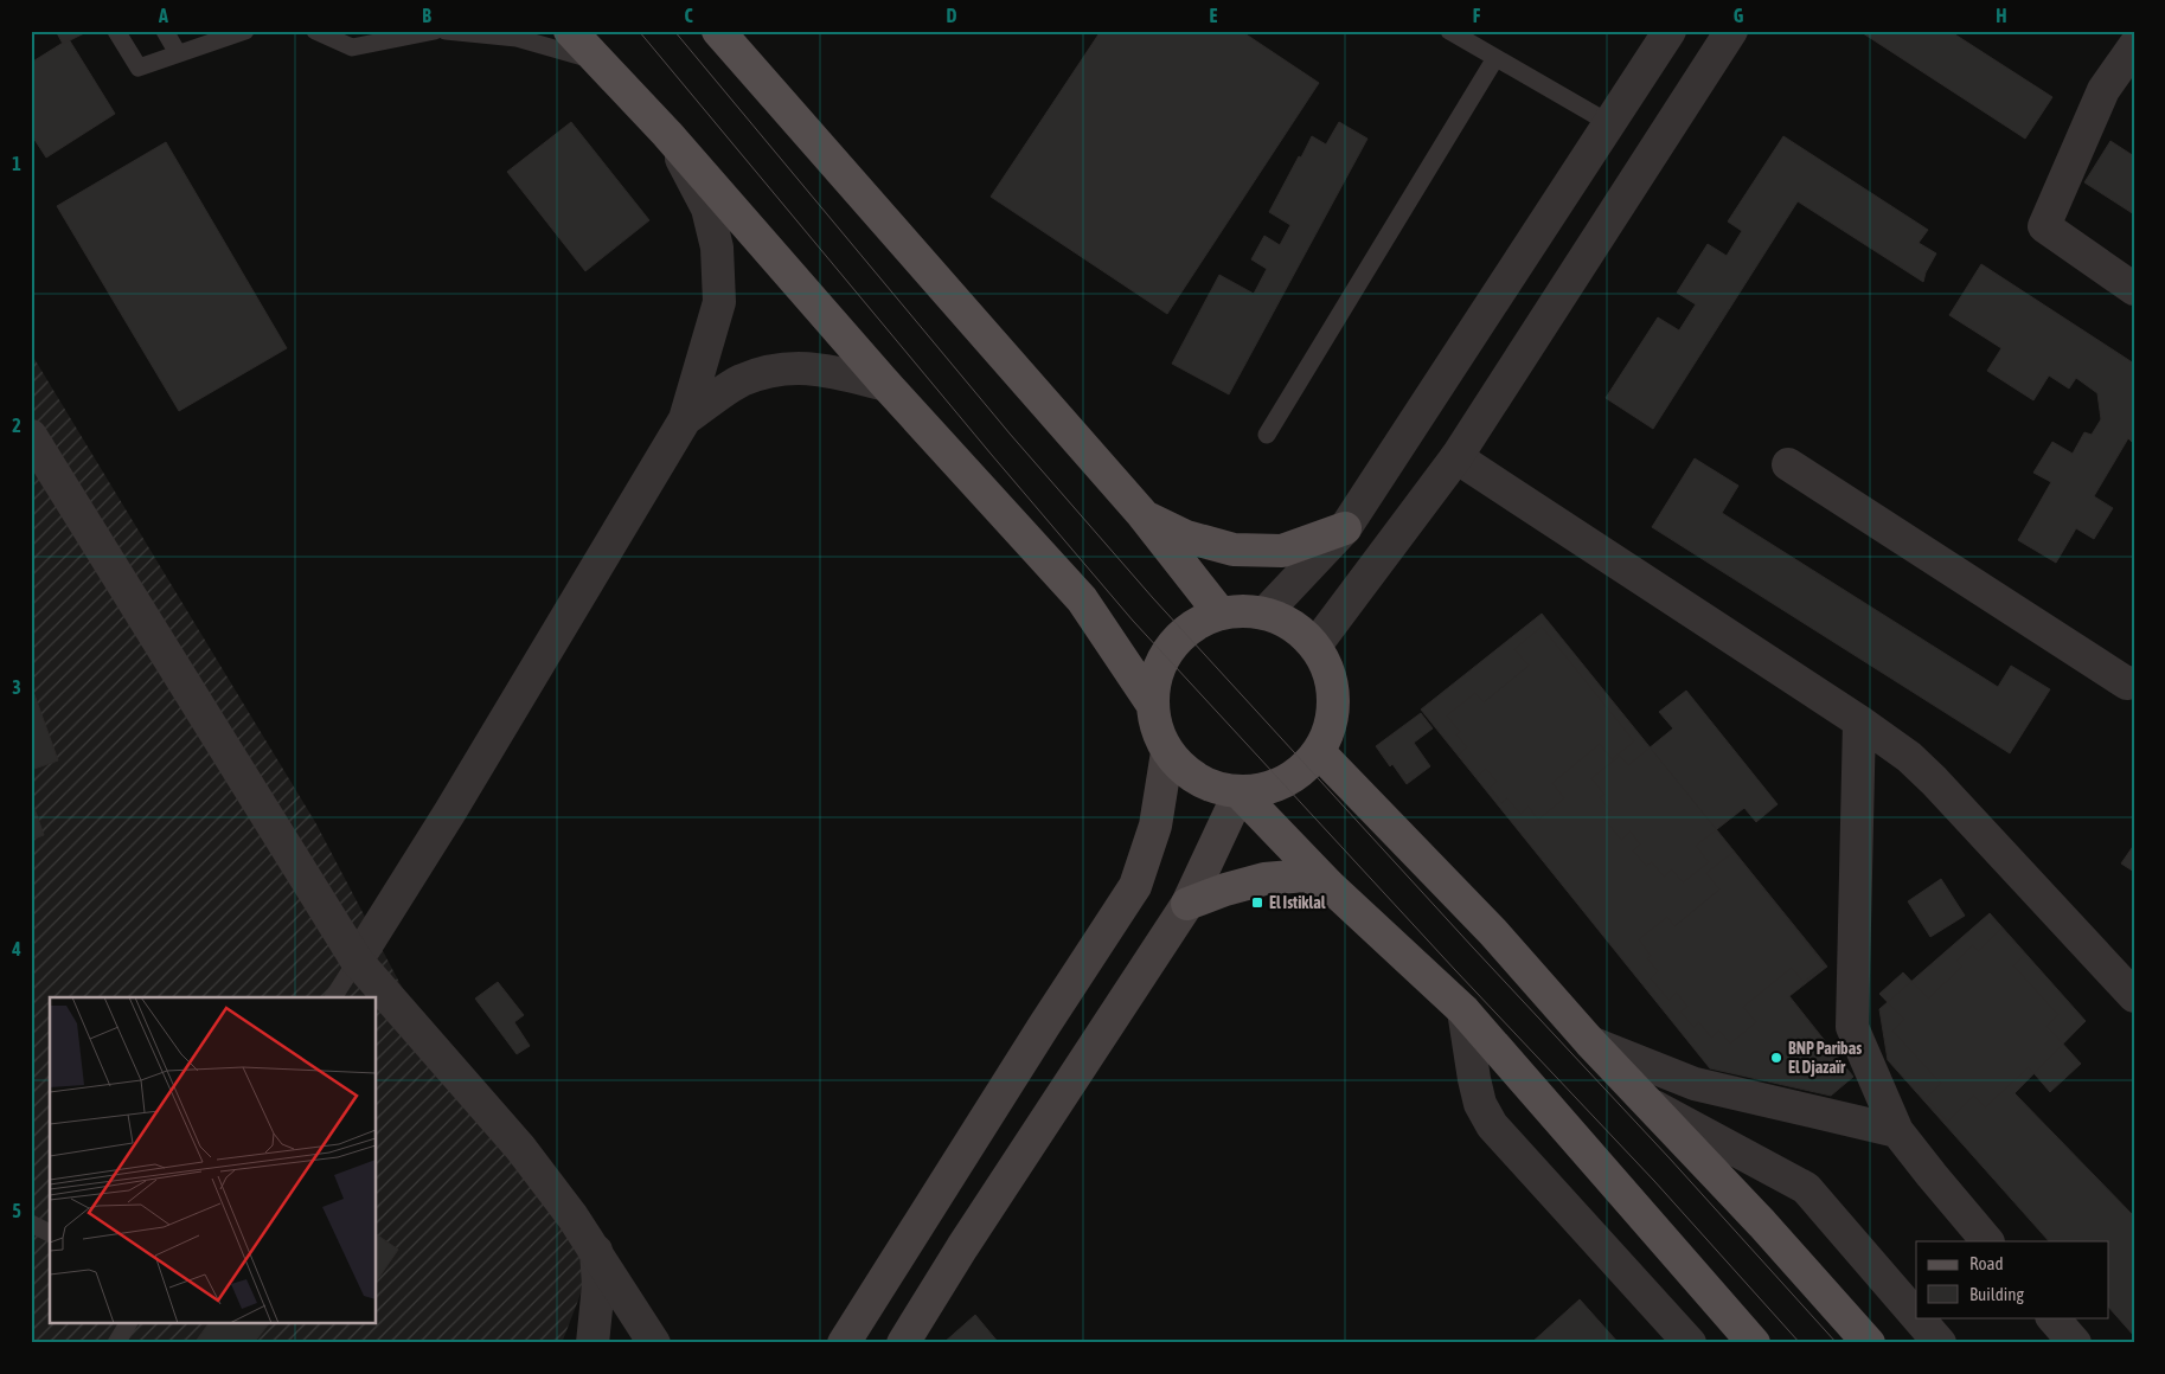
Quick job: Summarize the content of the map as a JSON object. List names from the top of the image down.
{
  "places": {
    "transit": ["El Istiklal"],
    "other": ["BNP Paribas El Djazaïr"]
  },
  "legend": ["Road", "Building"],
  "grid": {
    "columns": [
      "A",
      "B",
      "C",
      "D",
      "E",
      "F",
      "G",
      "H"
    ],
    "rows": [
      "1",
      "2",
      "3",
      "4",
      "5"
    ]
  }
}
